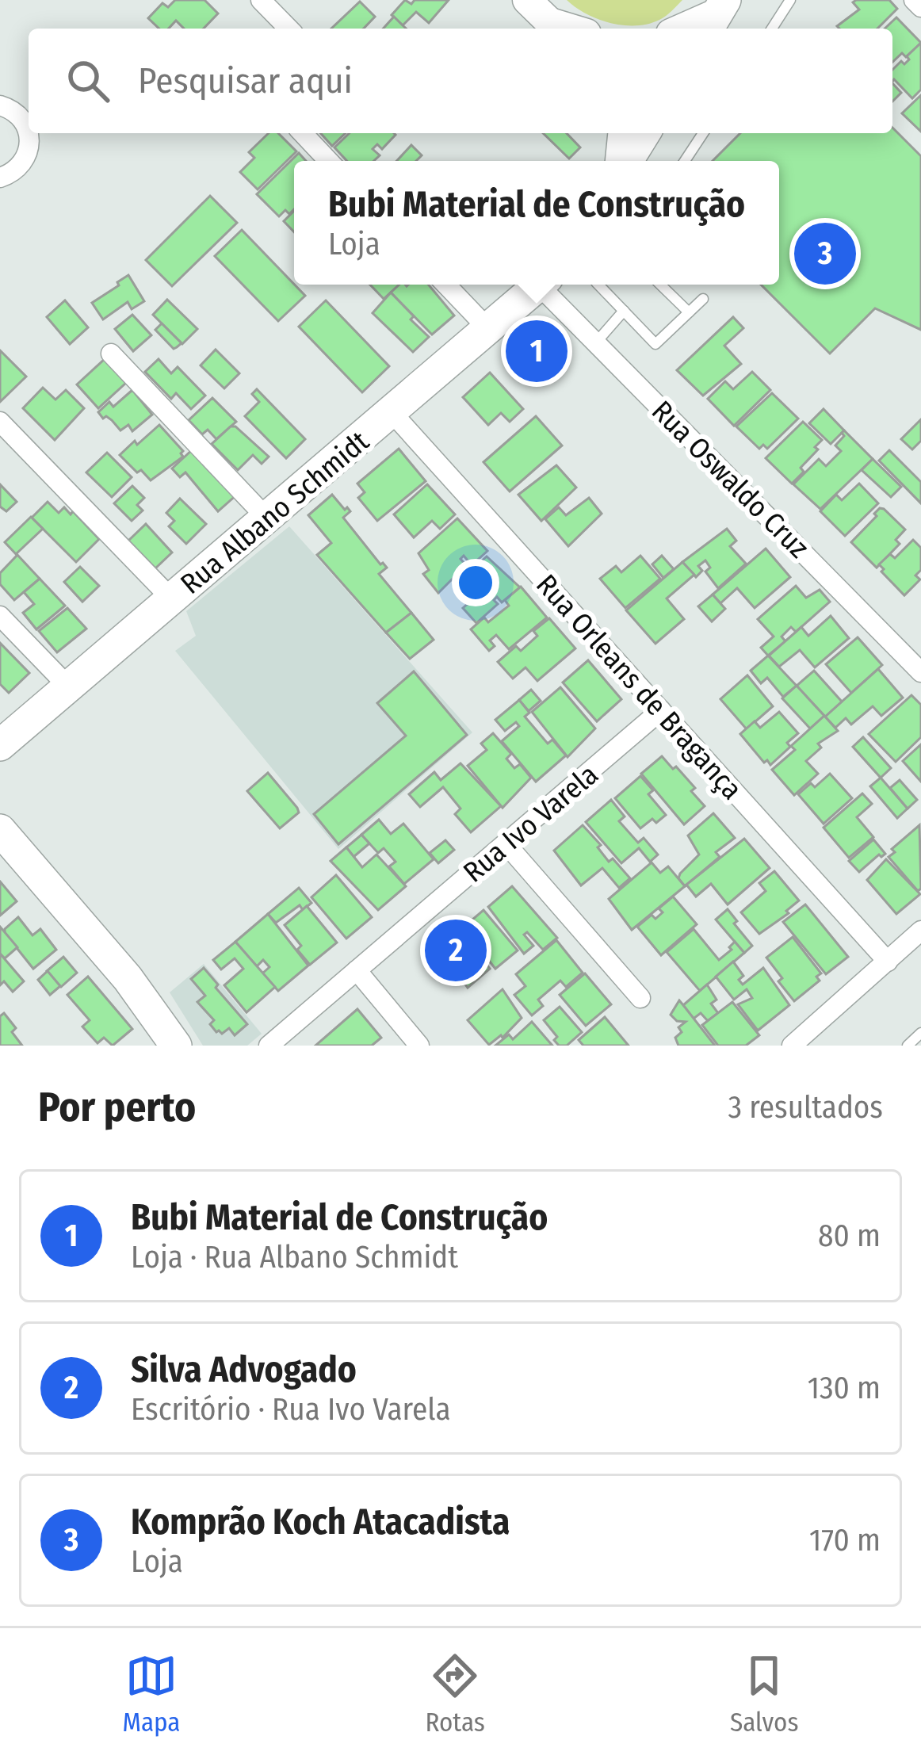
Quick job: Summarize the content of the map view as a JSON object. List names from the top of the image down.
{
  "streets": {
    "main road": ["Rua Albano Schmidt"],
    "street": ["Rua Oswaldo Cruz", "Rua Orleans de Bragança", "Rua Ivo Varela"]
  },
  "crossings": [
    ["Rua Albano Schmidt", "Rua Orleans de Bragança"],
    ["Rua Orleans de Bragança", "Rua Ivo Varela"]
  ],
  "page": {
    "search": "Pesquisar aqui",
    "popup": ["Bubi Material de Construção", "Loja"],
    "pins": ["3", "1", "2"],
    "heading": ["Por perto", "3 resultados"],
    "list": [
      {
        "mark": "1",
        "name": "Bubi Material de Construção",
        "note": "Loja · Rua Albano Schmidt",
        "value": "80 m"
      },
      {
        "mark": "2",
        "name": "Silva Advogado",
        "note": "Escritório · Rua Ivo Varela",
        "value": "130 m"
      },
      {
        "mark": "3",
        "name": "Komprão Koch Atacadista",
        "note": "Loja",
        "value": "170 m"
      }
    ],
    "nav": ["Mapa", "Rotas", "Salvos"]
  }
}
